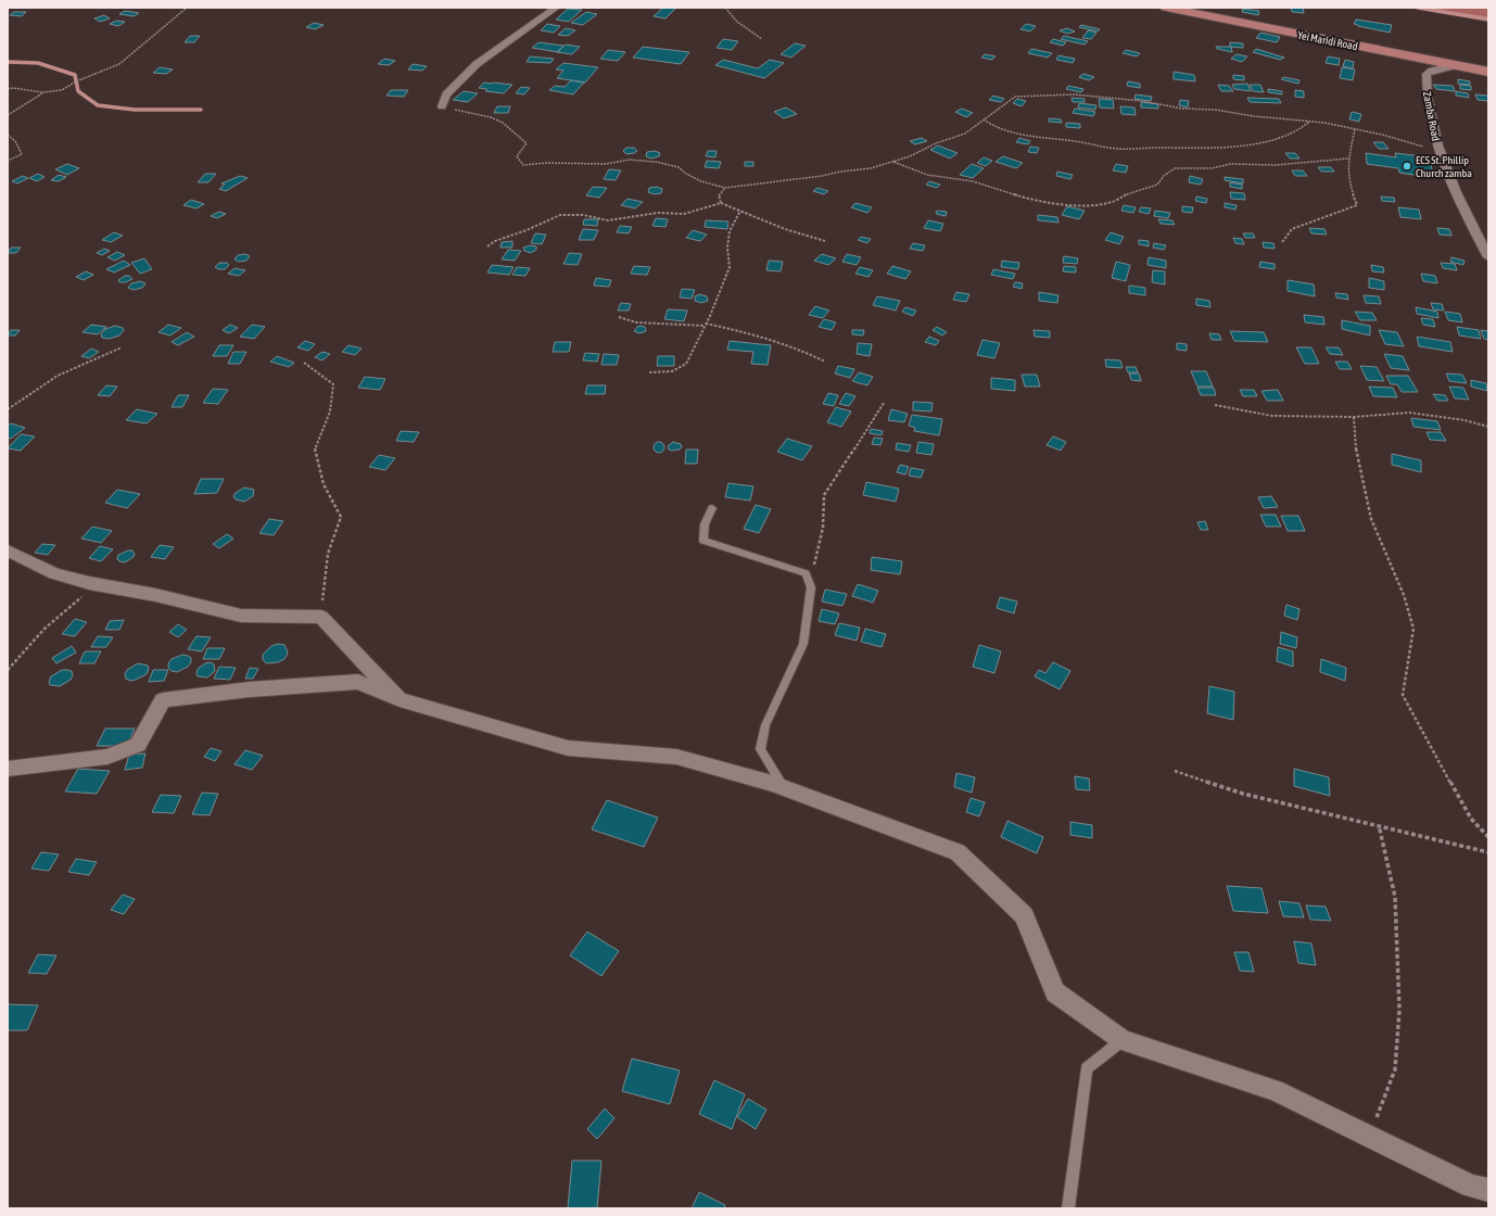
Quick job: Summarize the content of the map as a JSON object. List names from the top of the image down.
{
  "streets": {
    "main road": ["Yei Maridi Road"],
    "street": ["Zamba Road"]
  },
  "crossings": [
    ["Yei Maridi Road", "Zamba Road"]
  ],
  "places": ["ECS St. Phillip Church zamba"]
}
